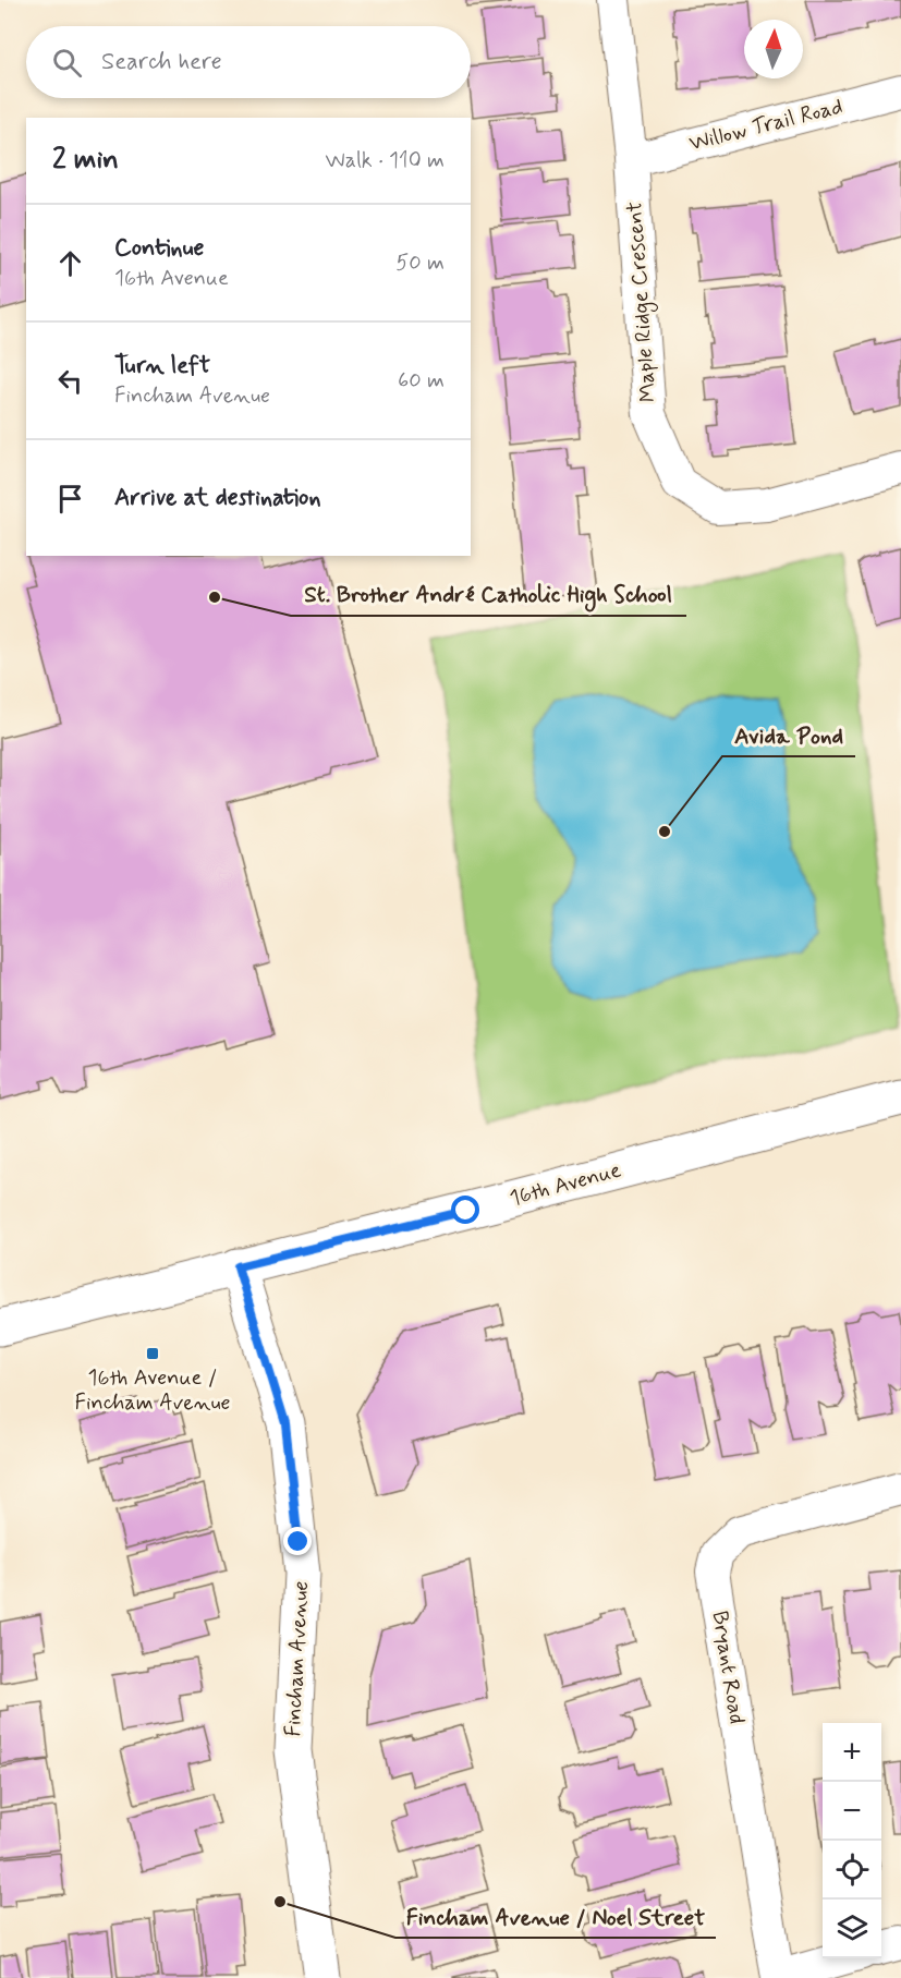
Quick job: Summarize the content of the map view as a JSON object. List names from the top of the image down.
{
  "streets": {
    "main road": ["16th Avenue", "Fincham Avenue"],
    "street": ["Willow Trail Road", "Maple Ridge Crescent", "Bryant Road"]
  },
  "crossings": [
    ["Willow Trail Road", "Maple Ridge Crescent"],
    ["16th Avenue", "Fincham Avenue"]
  ],
  "places": {
    "other": ["St. Brother André Catholic High School", "Avida Pond", "Fincham Avenue / Noel Street"],
    "transit": ["16th Avenue / Fincham Avenue"]
  },
  "north": "top",
  "page": {
    "search": "Search here",
    "heading": ["2 min", "Walk · 110 m"],
    "list": [
      ["Continue", "16th Avenue", "50 m"],
      ["Turn left", "Fincham Avenue", "60 m"],
      "Arrive at destination"
    ],
    "map_buttons": ["+", "−"]
  }
}
